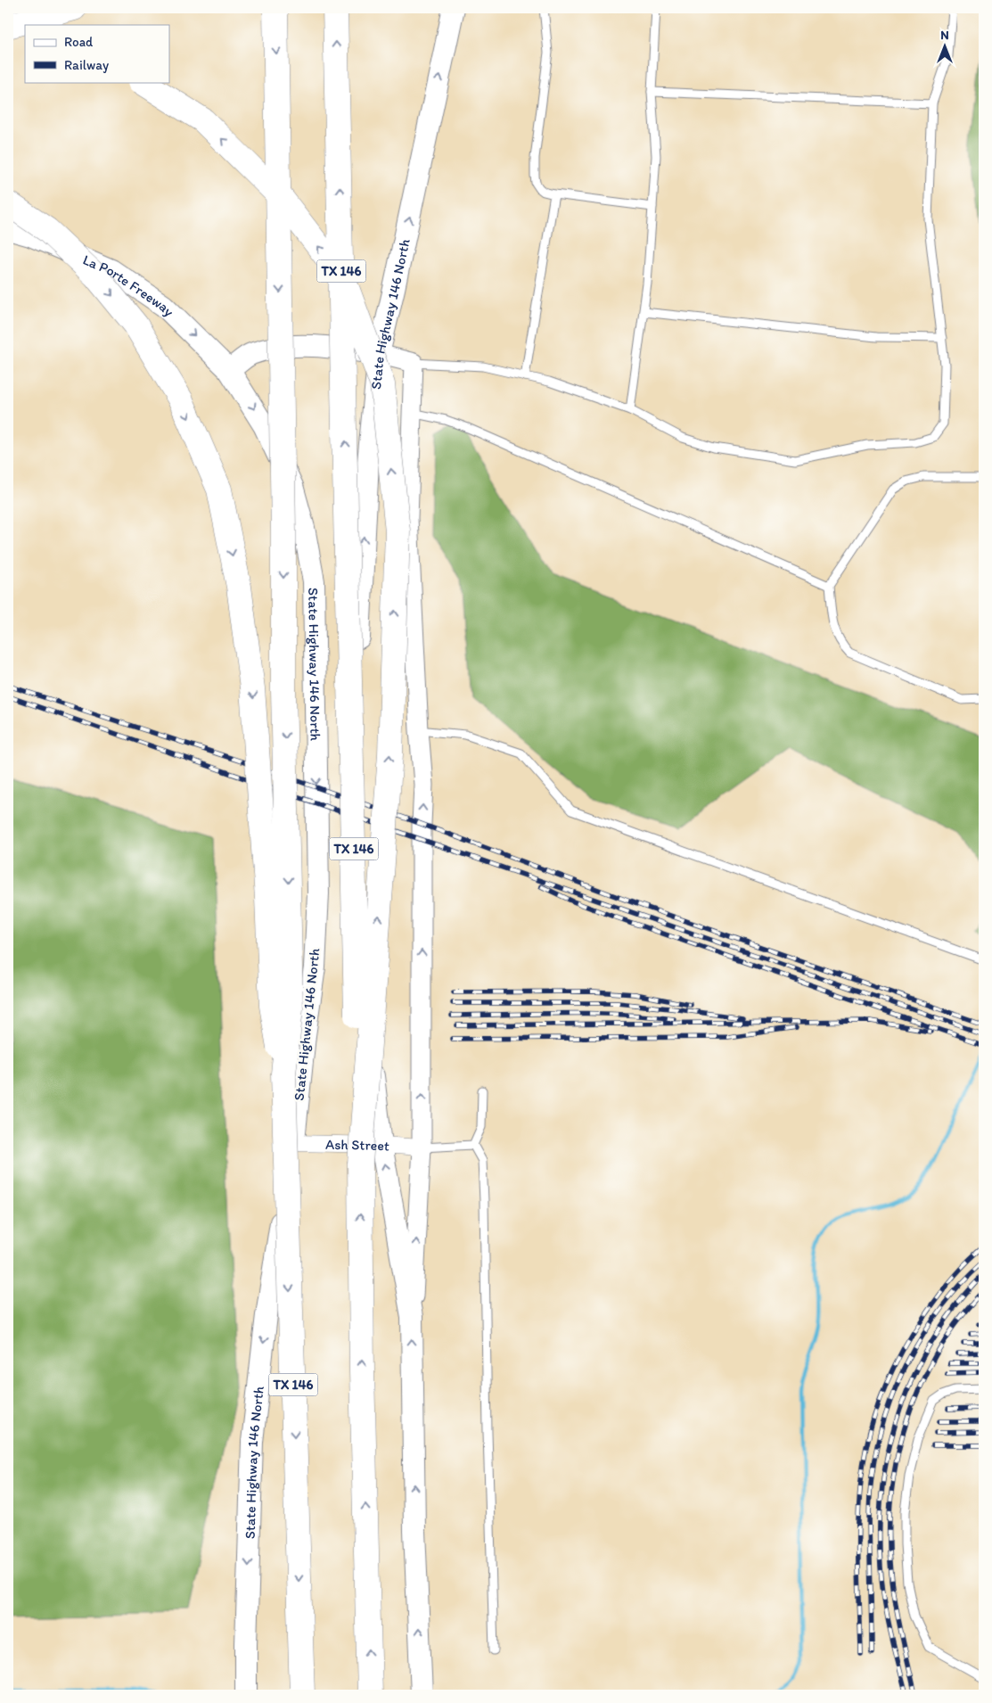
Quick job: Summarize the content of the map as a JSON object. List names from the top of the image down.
{
  "streets": {
    "highway": ["TX 146"],
    "main road": ["La Porte Freeway", "State Highway 146 North"],
    "street": ["Ash Street"]
  },
  "crossings": [
    ["La Porte Freeway", "State Highway 146 North"],
    ["State Highway 146 North", "Ash Street"]
  ],
  "one_way": ["La Porte Freeway"],
  "legend": ["Road", "Railway"],
  "north": "top"
}
